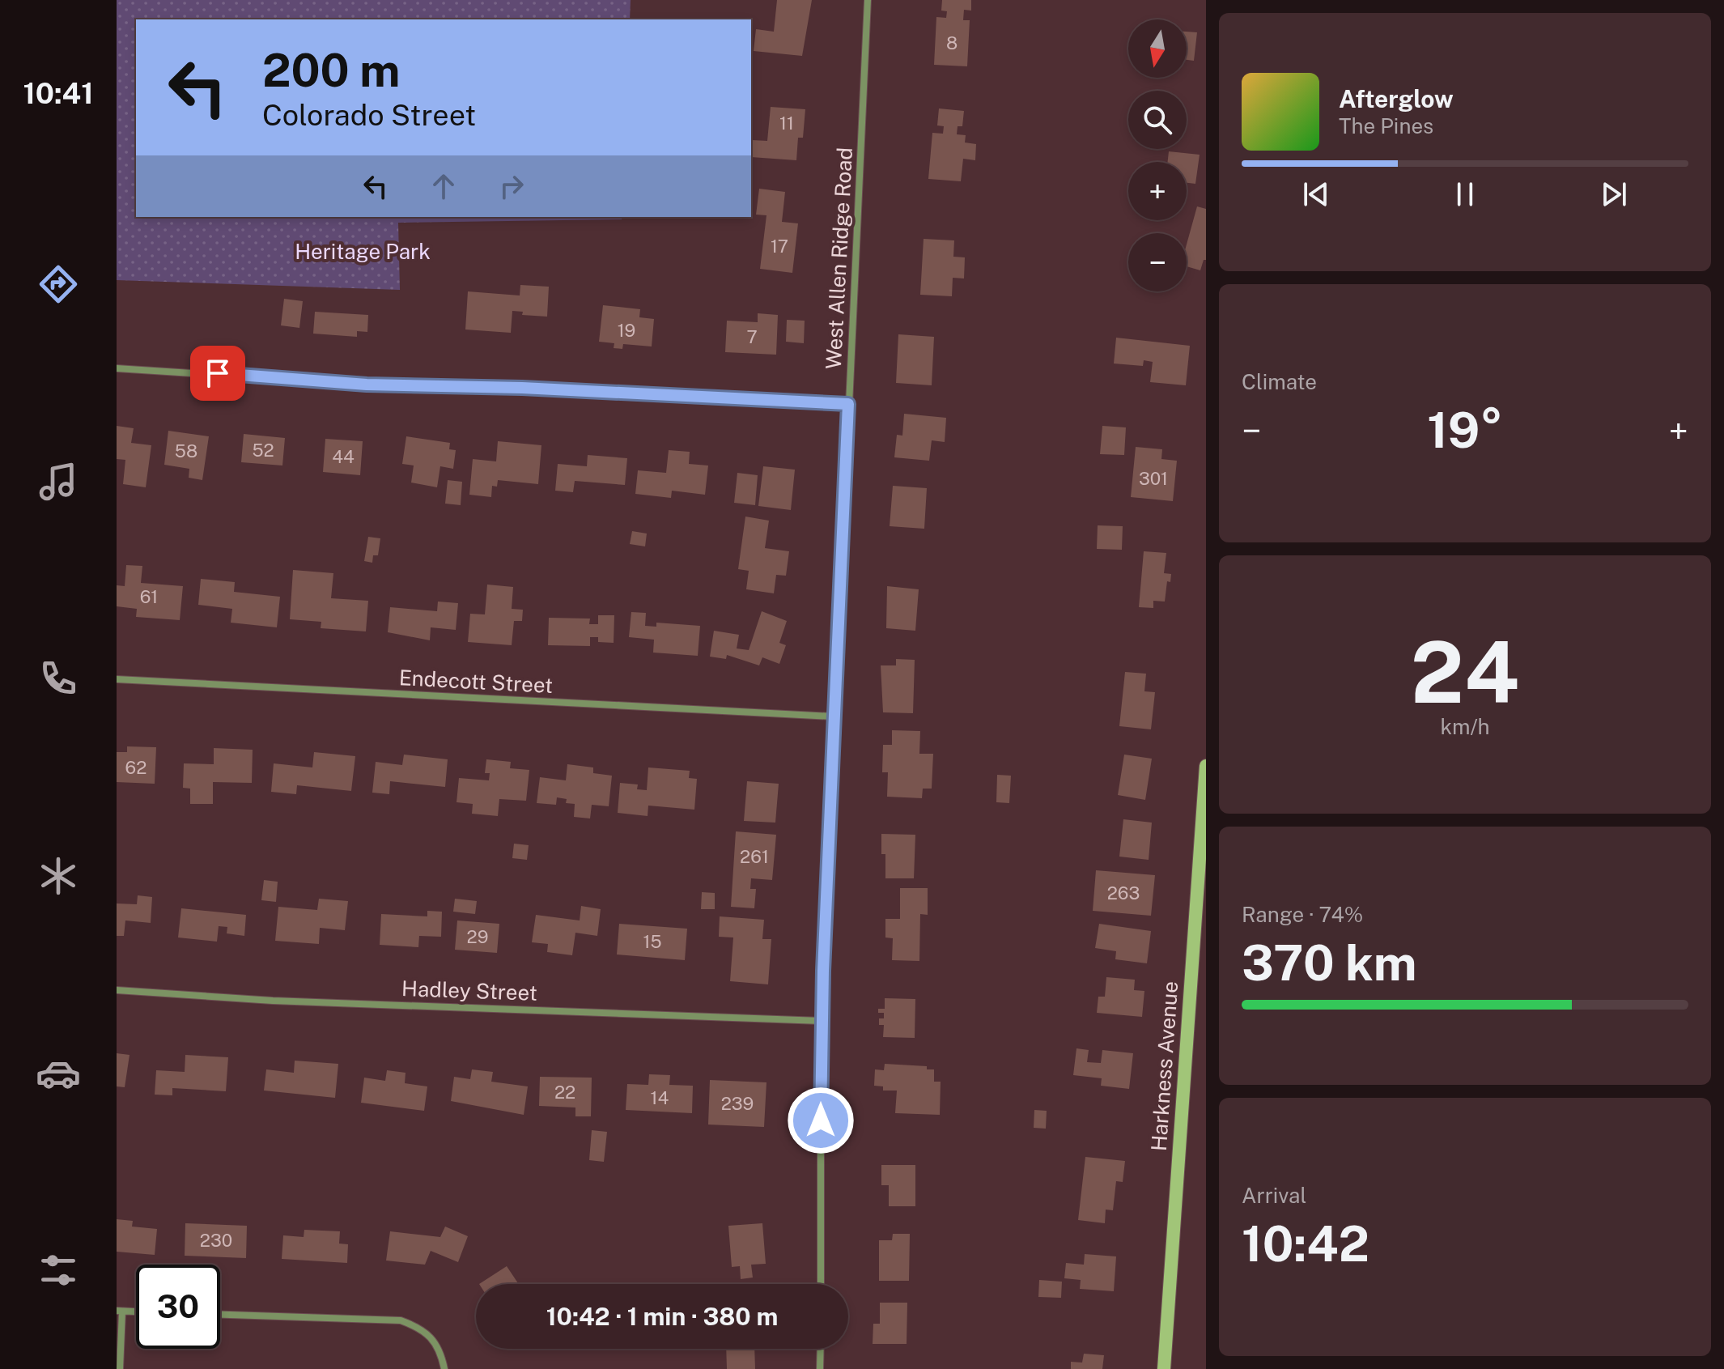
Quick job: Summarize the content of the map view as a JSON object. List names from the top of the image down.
{
  "streets": {
    "main road": ["Harkness Avenue"],
    "street": ["West Allen Ridge Road", "Endecott Street", "Hadley Street"]
  },
  "crossings": [
    ["West Allen Ridge Road", "Endecott Street"],
    ["West Allen Ridge Road", "Hadley Street"]
  ],
  "parks": ["Heritage Park"],
  "house_numbers": [
    "8",
    "11",
    "17",
    "19",
    "7",
    "52",
    "58",
    "44",
    "301",
    "61",
    "62",
    "261",
    "263",
    "29",
    "15",
    "22",
    "14",
    "239",
    "230"
  ],
  "north": "bottom",
  "page": {
    "tabs": "10:41",
    "map_buttons": ["+", "−"],
    "turn": ["200 m", "Colorado Street"],
    "song": ["Afterglow", "The Pines"],
    "tile": [
      "Climate",
      ["24", "km/h"],
      ["Range · 74%", "370 km"],
      ["Arrival", "10:42"]
    ],
    "heat": ["−", "19°", "+"],
    "limit": "30",
    "trip": "10:42 · 1 min · 380 m"
  }
}
